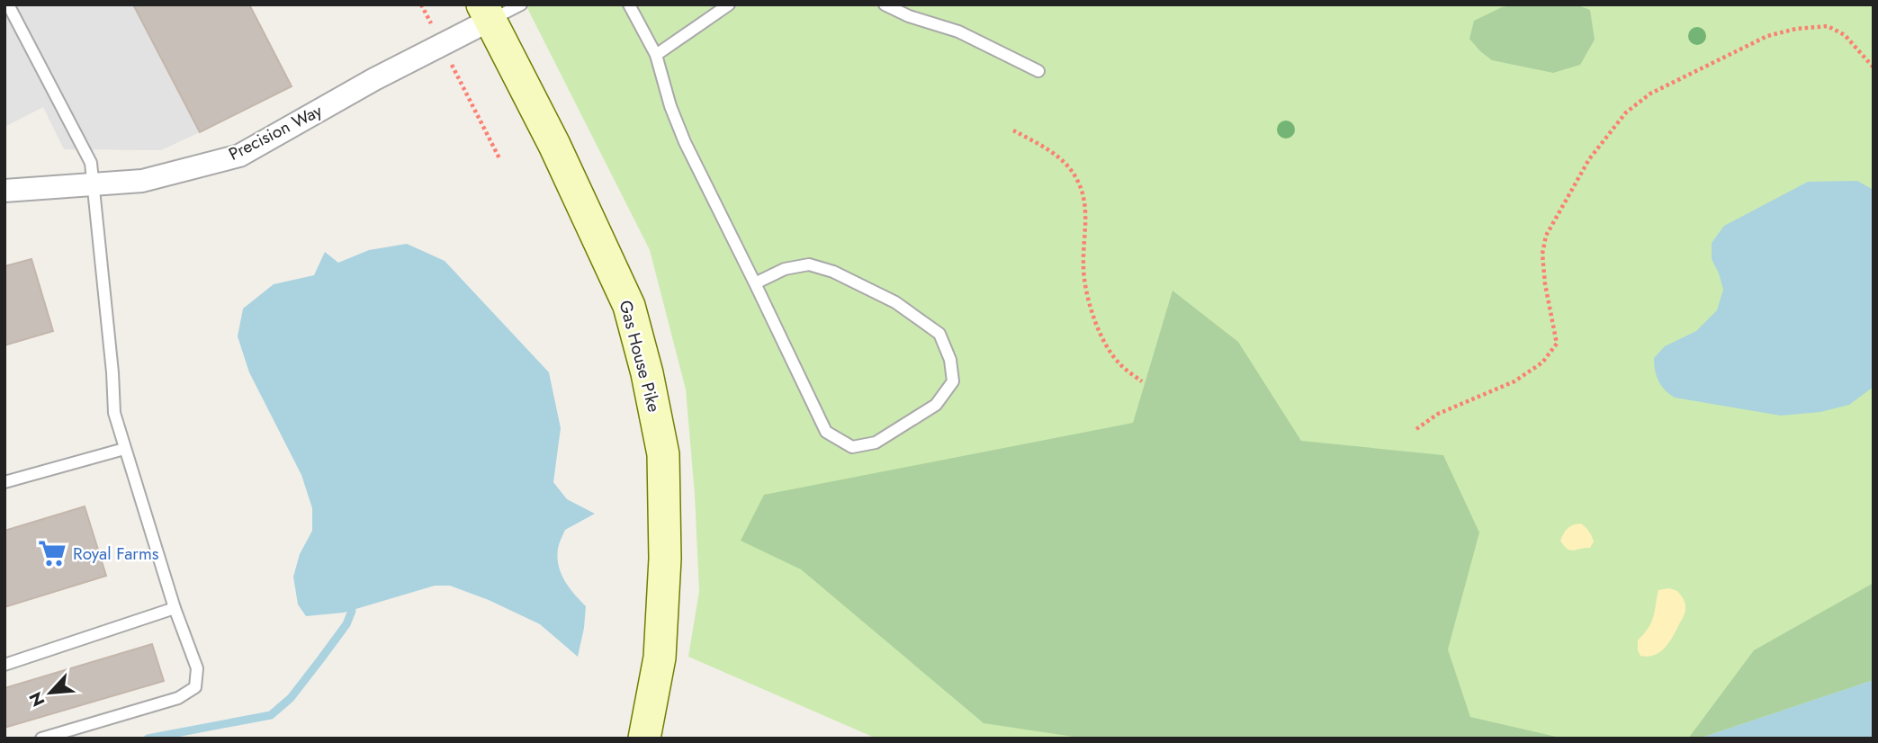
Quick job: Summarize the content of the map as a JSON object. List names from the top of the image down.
{
  "streets": {
    "main road": ["Gas House Pike"],
    "street": ["Precision Way"]
  },
  "crossings": [
    ["Precision Way", "Gas House Pike"]
  ],
  "places": {
    "supermarket": ["Royal Farms"]
  },
  "north": "bottom left"
}
